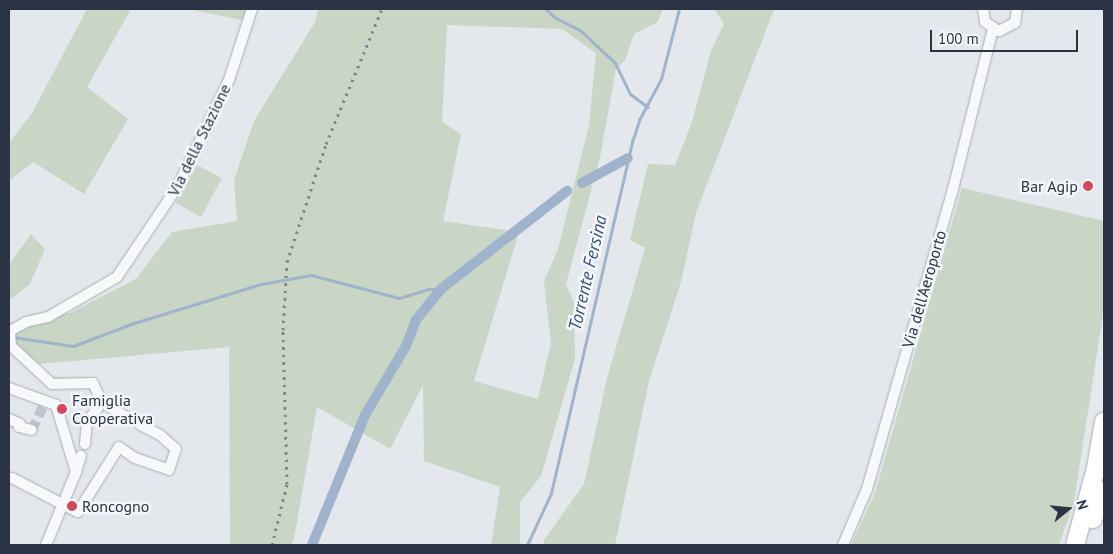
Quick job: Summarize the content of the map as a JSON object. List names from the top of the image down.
{
  "streets": {
    "street": ["Via della Stazione", "Via dell'Aeroporto"]
  },
  "water": ["Torrente Fersina"],
  "places": ["Bar Agip", "Famiglia Cooperativa", "Roncogno"],
  "scale_bar": "100 m",
  "north": "right"
}
